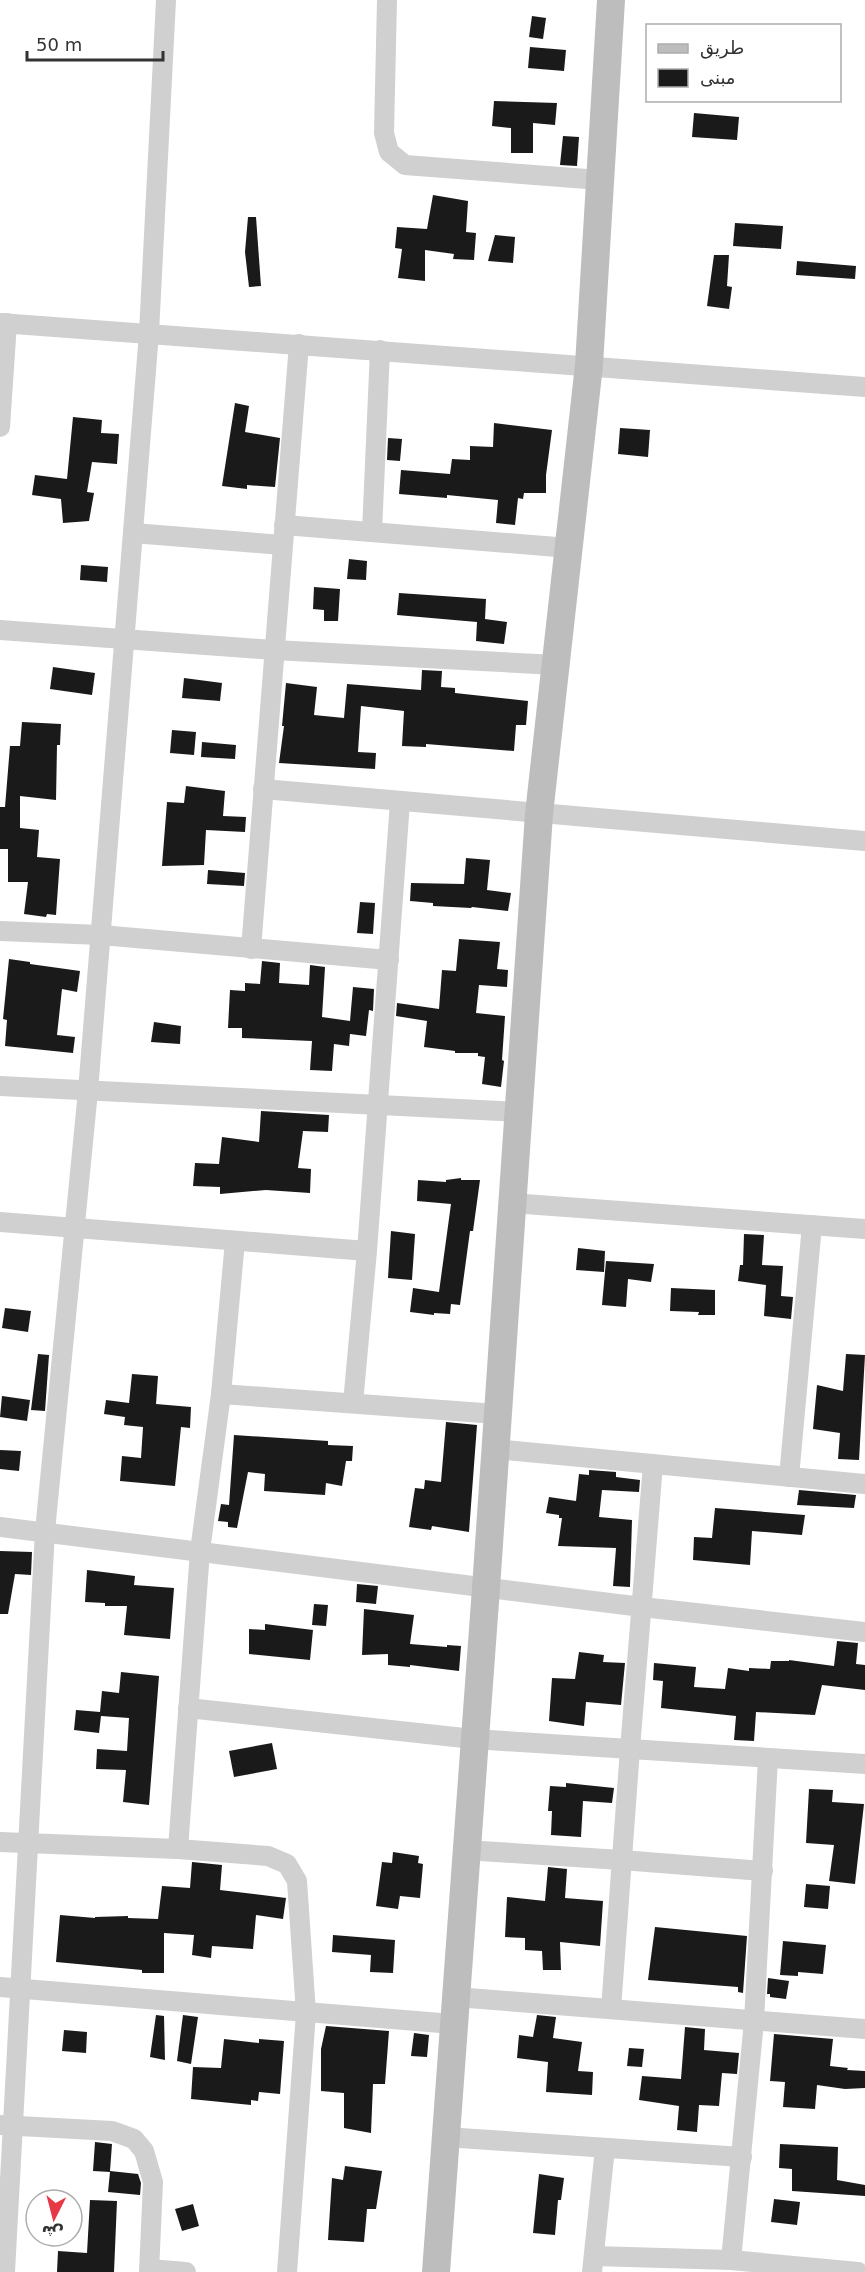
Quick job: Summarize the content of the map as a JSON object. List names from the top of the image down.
{
  "legend": ["طريق", "مبنى"],
  "scale_bar": "50 m",
  "north": "bottom"
}
